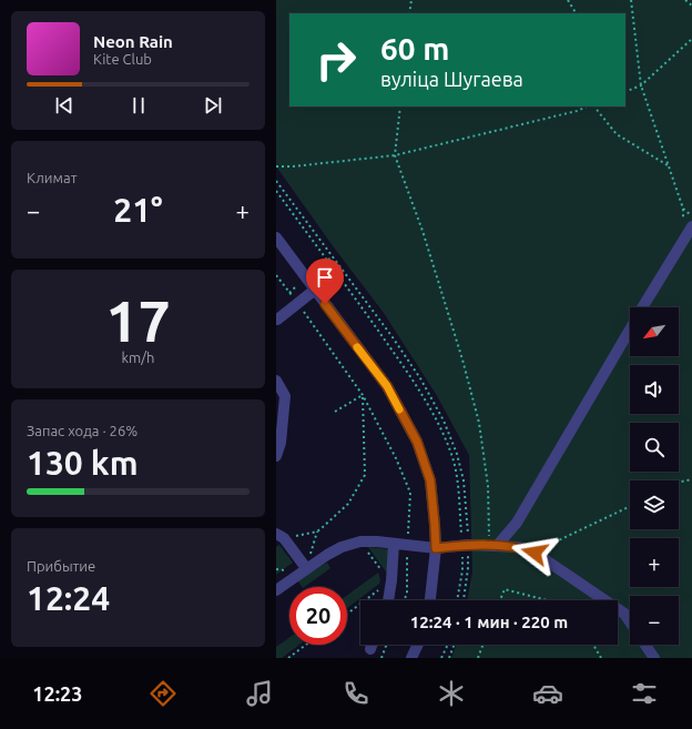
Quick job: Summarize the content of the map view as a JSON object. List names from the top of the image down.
{
  "north": "bottom left",
  "page": {
    "turn": ["60 m", "вуліца Шугаева"],
    "song": ["Neon Rain", "Kite Club"],
    "tile": [
      "Климат",
      ["17", "km/h"],
      ["Запас хода · 26%", "130 km"],
      ["Прибытие", "12:24"]
    ],
    "heat": ["−", "21°", "+"],
    "map_buttons": ["+", "−"],
    "limit": "20",
    "trip": "12:24 · 1 мин · 220 m",
    "tabs": "12:23"
  }
}
